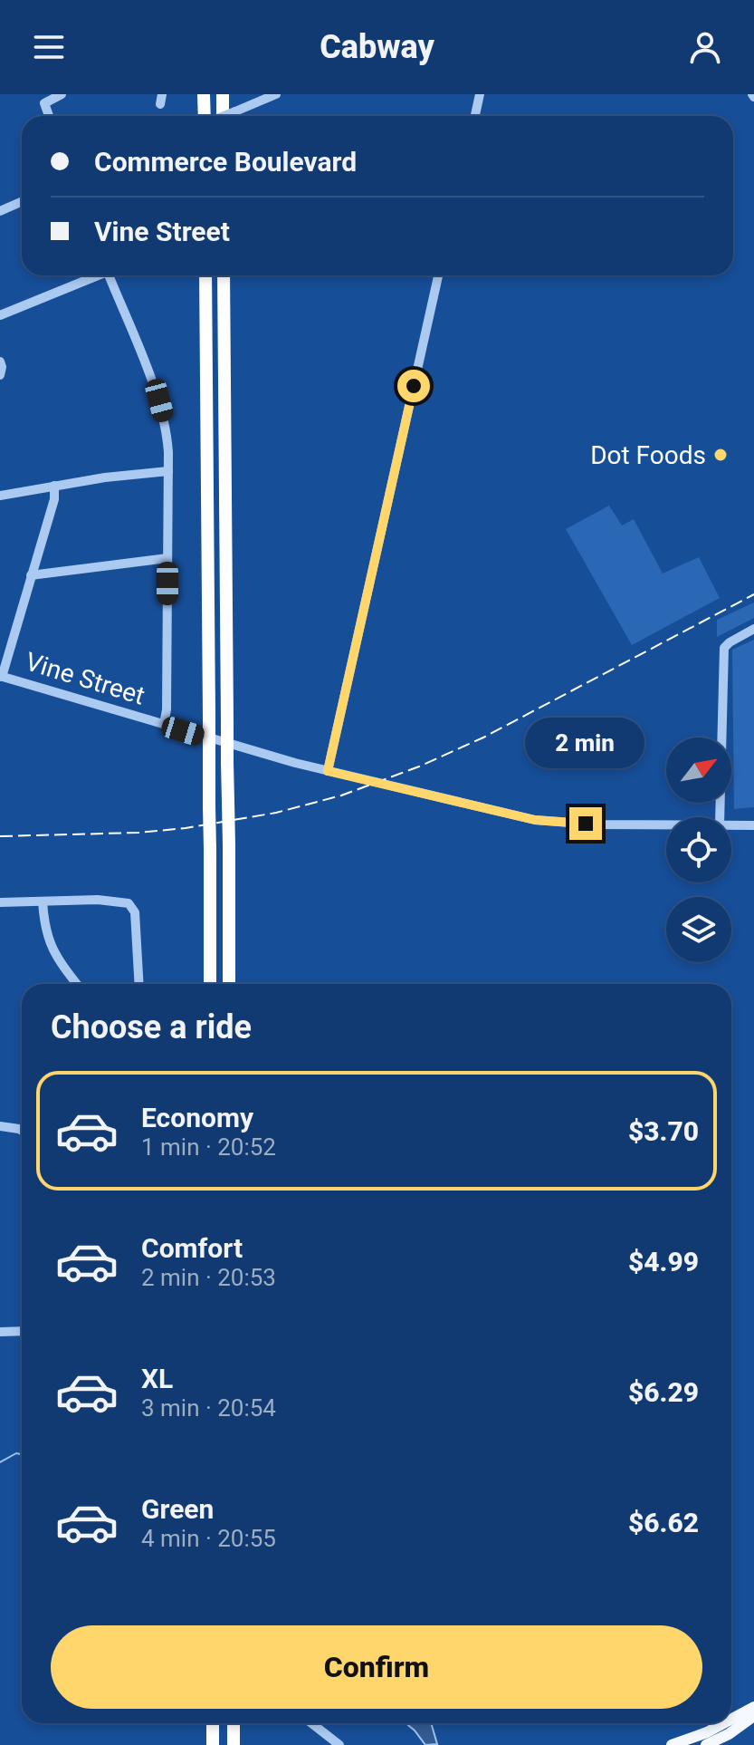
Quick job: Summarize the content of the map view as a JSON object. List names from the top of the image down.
{
  "streets": {
    "street": ["Vine Street"]
  },
  "places": ["Dot Foods"],
  "north": "top right",
  "page": {
    "header": "Cabway",
    "banner": ["Commerce Boulevard", "Vine Street"],
    "bubble": "2 min",
    "heading": "Choose a ride",
    "list": [
      {
        "name": "Economy",
        "note": "1 min · 20:52",
        "value": "$3.70"
      },
      {
        "name": "Comfort",
        "note": "2 min · 20:53",
        "value": "$4.99"
      },
      {
        "name": "XL",
        "note": "3 min · 20:54",
        "value": "$6.29"
      },
      {
        "name": "Green",
        "note": "4 min · 20:55",
        "value": "$6.62"
      }
    ],
    "buttons": "Confirm"
  }
}
